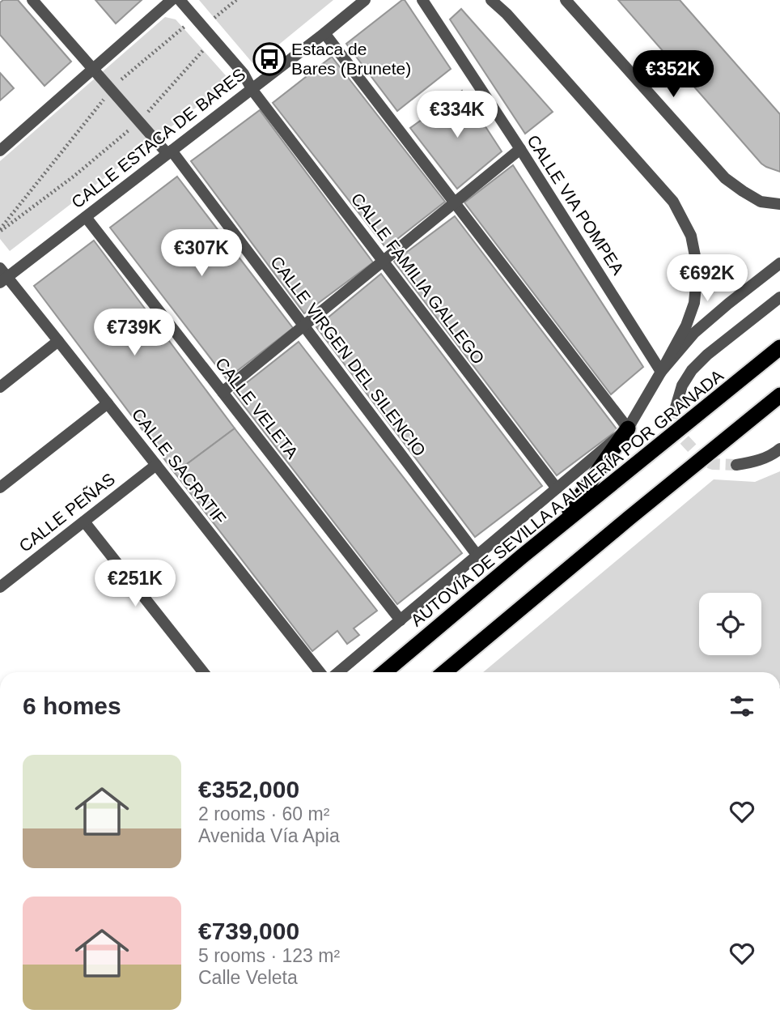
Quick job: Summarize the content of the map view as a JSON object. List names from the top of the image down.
{
  "streets": {
    "highway": ["AUTOVÍA DE SEVILLA A ALMERÍA POR GRANADA"],
    "street": [
      "CALLE ESTACA DE BARES",
      "CALLE VIA POMPEA",
      "CALLE FAMILIA GALLEGO",
      "CALLE VIRGEN DEL SILENCIO",
      "CALLE VELETA",
      "CALLE SACRATIF",
      "CALLE PEÑAS"
    ]
  },
  "crossings": [
    ["CALLE ESTACA DE BARES", "CALLE FAMILIA GALLEGO"],
    ["CALLE ESTACA DE BARES", "CALLE VIRGEN DEL SILENCIO"],
    ["CALLE ESTACA DE BARES", "CALLE VELETA"],
    ["CALLE ESTACA DE BARES", "CALLE SACRATIF"],
    ["CALLE SACRATIF", "CALLE PEÑAS"]
  ],
  "places": {
    "bus stop": ["Estaca de Bares (Brunete)"]
  },
  "page": {
    "price": [
      "€352K",
      "€334K",
      "€307K",
      "€692K",
      "€739K",
      "€251K"
    ],
    "heading": "6 homes",
    "list": [
      {
        "name": "€352,000",
        "note": "2 rooms · 60 m² · Avenida Vía Apia"
      },
      {
        "name": "€739,000",
        "note": "5 rooms · 123 m² · Calle Veleta"
      }
    ]
  }
}
